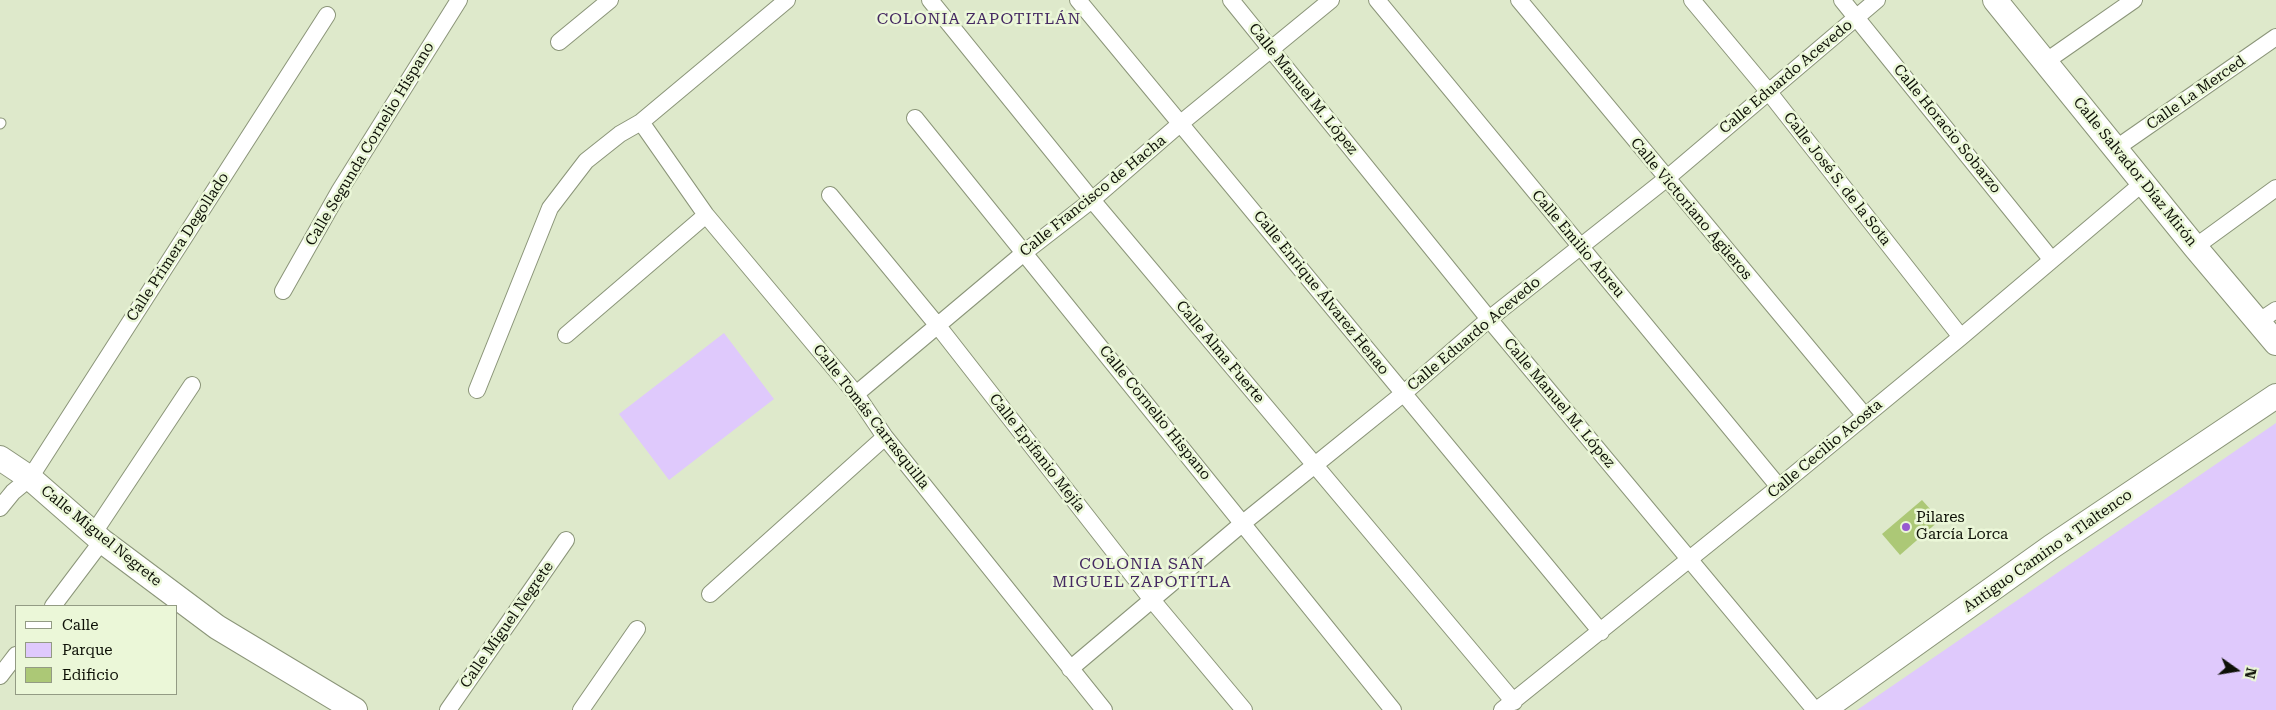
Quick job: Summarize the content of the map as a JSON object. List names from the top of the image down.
{
  "streets": {
    "street": [
      "Calle Eduardo Acevedo",
      "Calle Manuel M. López",
      "Calle La Merced",
      "Calle Horacio Sobarzo",
      "Calle Segunda Cornelio Hispano",
      "Calle Salvador Díaz Mirón",
      "Calle José S. de la Sota",
      "Calle Francisco de Hacha",
      "Calle Victoriano Agüeros",
      "Calle Emilio Abreu",
      "Calle Primera Degollado",
      "Calle Enrique Álvarez Henao",
      "Calle Alma Fuerte",
      "Calle Cornelio Hispano",
      "Calle Tomás Carrasquilla",
      "Calle Cecilio Acosta",
      "Calle Epifanio Mejía",
      "Calle Miguel Negrete",
      "Antiguo Camino a Tlaltenco"
    ]
  },
  "crossings": [
    ["Calle Eduardo Acevedo", "Calle Manuel M. López"],
    ["Calle Eduardo Acevedo", "Calle Horacio Sobarzo"],
    ["Calle Eduardo Acevedo", "Calle José S. de la Sota"],
    ["Calle Eduardo Acevedo", "Calle Victoriano Agüeros"],
    ["Calle Eduardo Acevedo", "Calle Emilio Abreu"],
    ["Calle Eduardo Acevedo", "Calle Enrique Álvarez Henao"],
    ["Calle Eduardo Acevedo", "Calle Alma Fuerte"],
    ["Calle Eduardo Acevedo", "Calle Cornelio Hispano"],
    ["Calle Eduardo Acevedo", "Calle Tomás Carrasquilla"],
    ["Calle Eduardo Acevedo", "Calle Epifanio Mejía"],
    ["Calle Manuel M. López", "Calle Francisco de Hacha"],
    ["Calle Manuel M. López", "Calle Cecilio Acosta"],
    ["Calle La Merced", "Calle Salvador Díaz Mirón"],
    ["Calle Horacio Sobarzo", "Calle Cecilio Acosta"],
    ["Calle Salvador Díaz Mirón", "Calle Cecilio Acosta"],
    ["Calle José S. de la Sota", "Calle Cecilio Acosta"],
    ["Calle Francisco de Hacha", "Calle Enrique Álvarez Henao"],
    ["Calle Francisco de Hacha", "Calle Alma Fuerte"],
    ["Calle Francisco de Hacha", "Calle Cornelio Hispano"],
    ["Calle Francisco de Hacha", "Calle Tomás Carrasquilla"],
    ["Calle Francisco de Hacha", "Calle Epifanio Mejía"],
    ["Calle Victoriano Agüeros", "Calle Cecilio Acosta"],
    ["Calle Emilio Abreu", "Calle Cecilio Acosta"],
    ["Calle Primera Degollado", "Calle Miguel Negrete"],
    ["Calle Enrique Álvarez Henao", "Calle Cecilio Acosta"],
    ["Calle Alma Fuerte", "Calle Cecilio Acosta"]
  ],
  "districts": ["COLONIA ZAPOTITLÁN", "COLONIA SAN MIGUEL ZAPOTITLA"],
  "places": ["Pilares García Lorca"],
  "legend": ["Calle", "Parque", "Edificio"],
  "north": "right"
}
